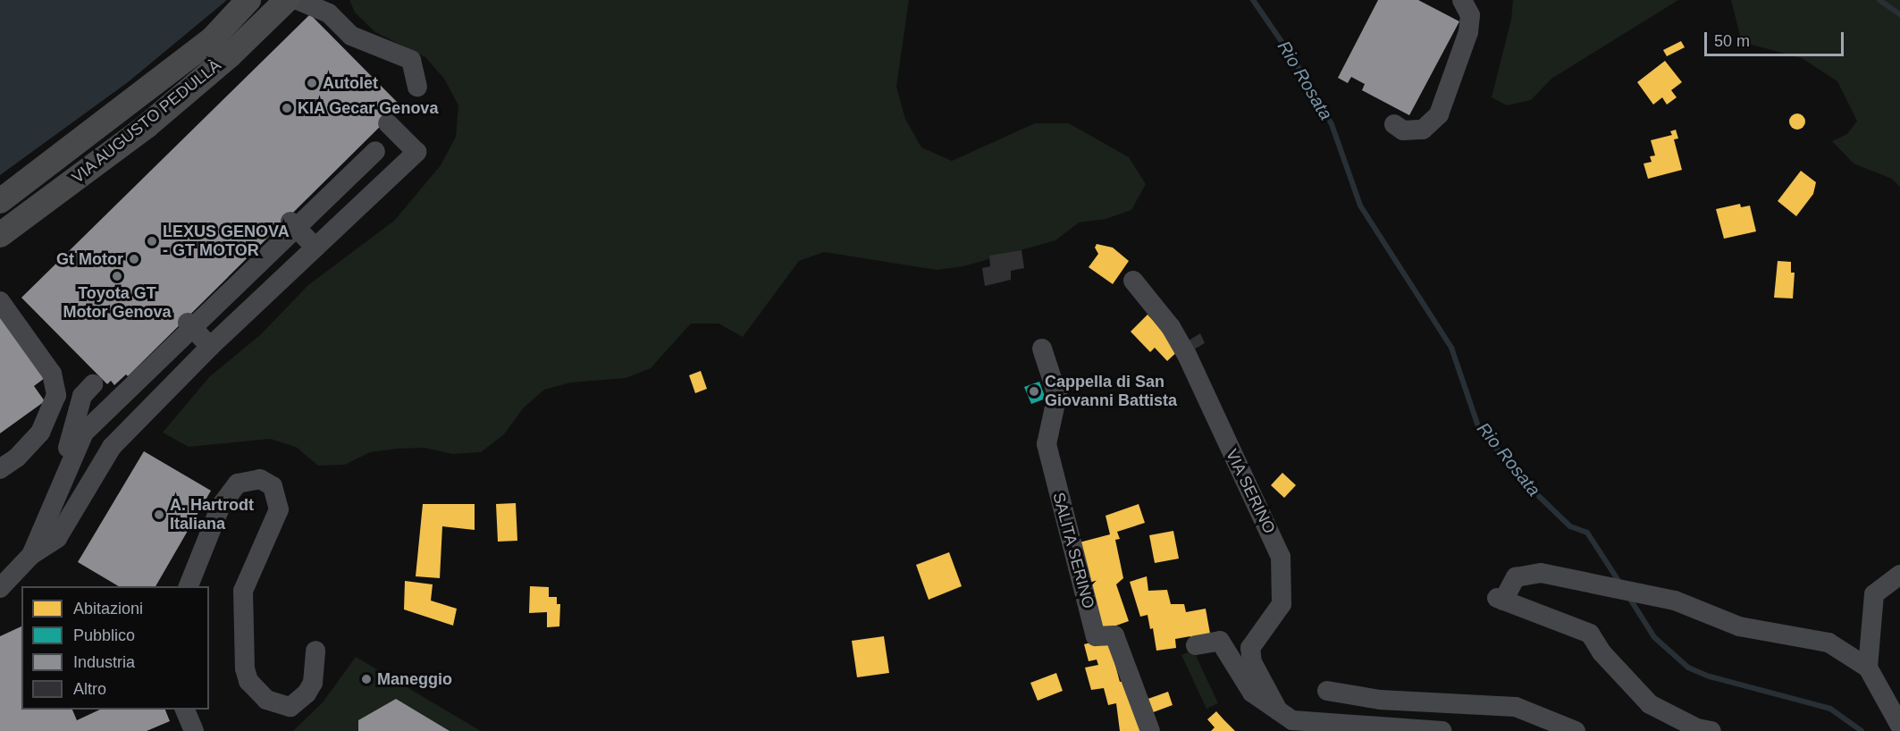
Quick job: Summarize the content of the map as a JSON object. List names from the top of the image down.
{
  "streets": {
    "main road": ["VIA AUGUSTO PEDULLÀ"],
    "street": ["VIA SERINO", "SALITA SERINO"]
  },
  "water": ["Rio Rosata"],
  "places": [
    "Autolet",
    "KIA Gecar Genova",
    "LEXUS GENOVA - GT MOTOR",
    "Gt Motor",
    "Toyota GT Motor Genova",
    "Cappella di San Giovanni Battista",
    "A. Hartrodt Italiana",
    "Maneggio"
  ],
  "legend": [
    "Abitazioni",
    "Pubblico",
    "Industria",
    "Altro"
  ],
  "scale_bar": "50 m"
}
